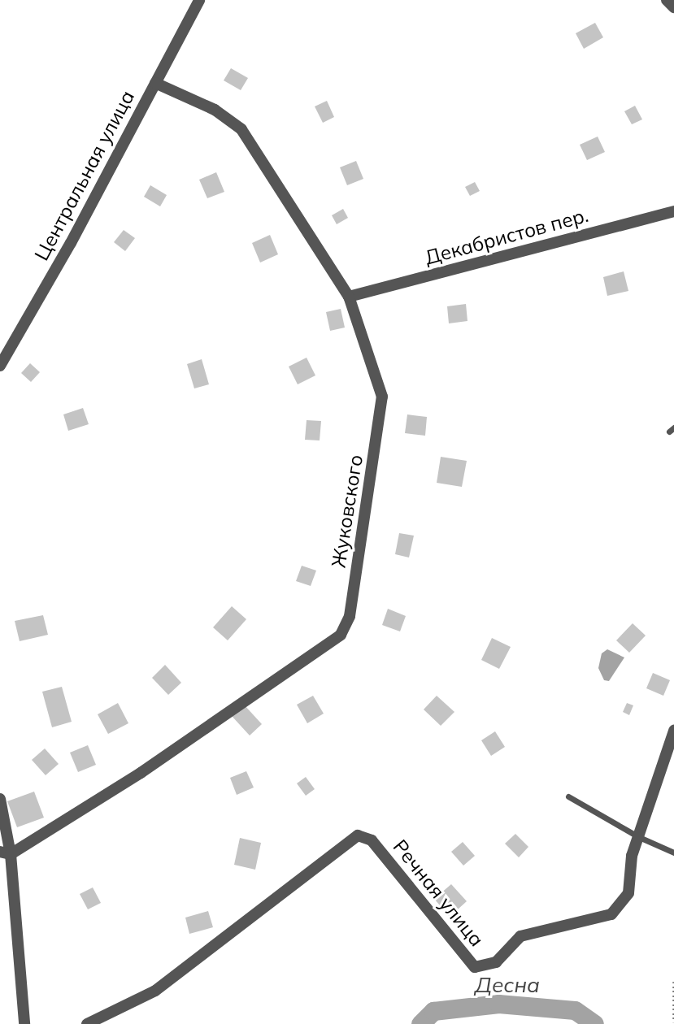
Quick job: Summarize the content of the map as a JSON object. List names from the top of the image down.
{
  "streets": {
    "street": [
      "Центральная улица",
      "Декабристов пер.",
      "Жуковского",
      "Речная улица"
    ]
  },
  "crossings": [
    ["Центральная улица", "Жуковского"],
    ["Декабристов пер.", "Жуковского"]
  ],
  "water": ["Десна"]
}
